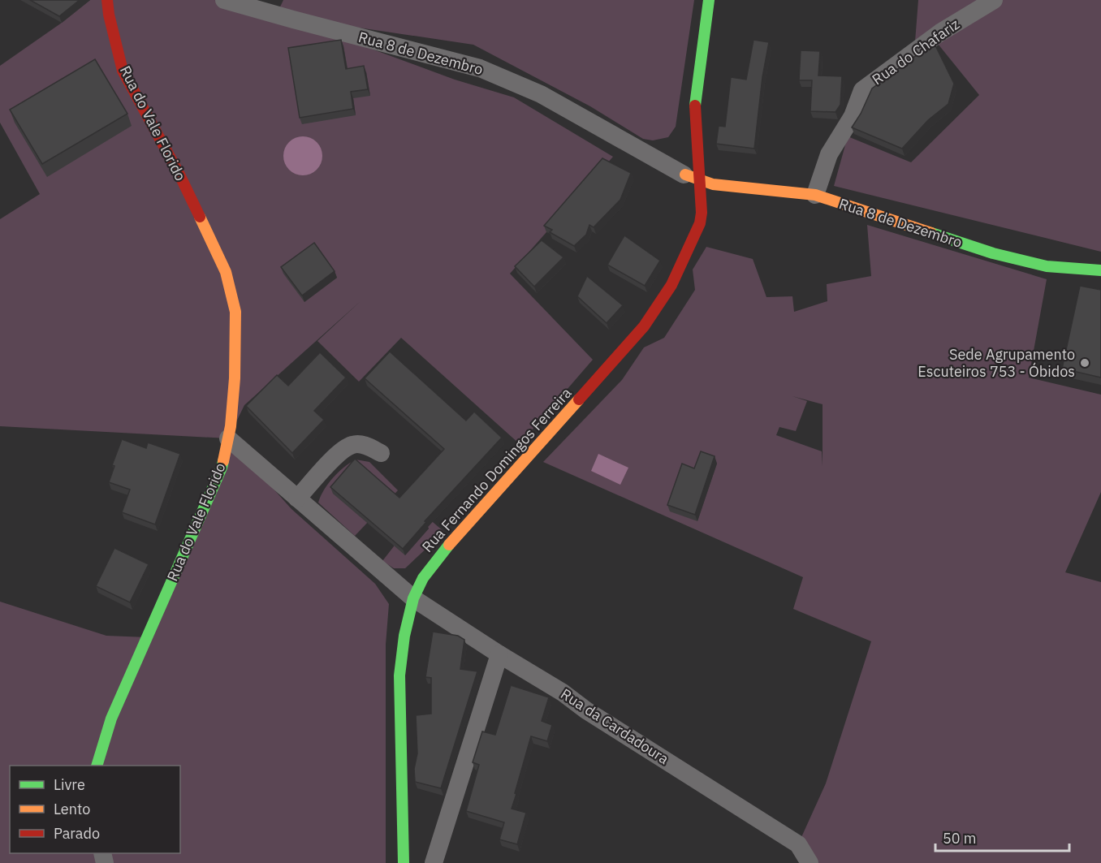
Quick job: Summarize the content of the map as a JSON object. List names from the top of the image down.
{
  "streets": {
    "street": [
      "Rua do Chafariz",
      "Rua 8 de Dezembro",
      "Rua do Vale Florido",
      "Rua Fernando Domingos Ferreira",
      "Rua da Cardadoura"
    ]
  },
  "crossings": [
    ["Rua do Chafariz", "Rua 8 de Dezembro"],
    ["Rua 8 de Dezembro", "Rua Fernando Domingos Ferreira"],
    ["Rua do Vale Florido", "Rua da Cardadoura"],
    ["Rua Fernando Domingos Ferreira", "Rua da Cardadoura"]
  ],
  "places": ["Sede Agrupamento Escuteiros 753 - Óbidos"],
  "legend": ["Livre", "Lento", "Parado"],
  "scale_bar": "50 m"
}
